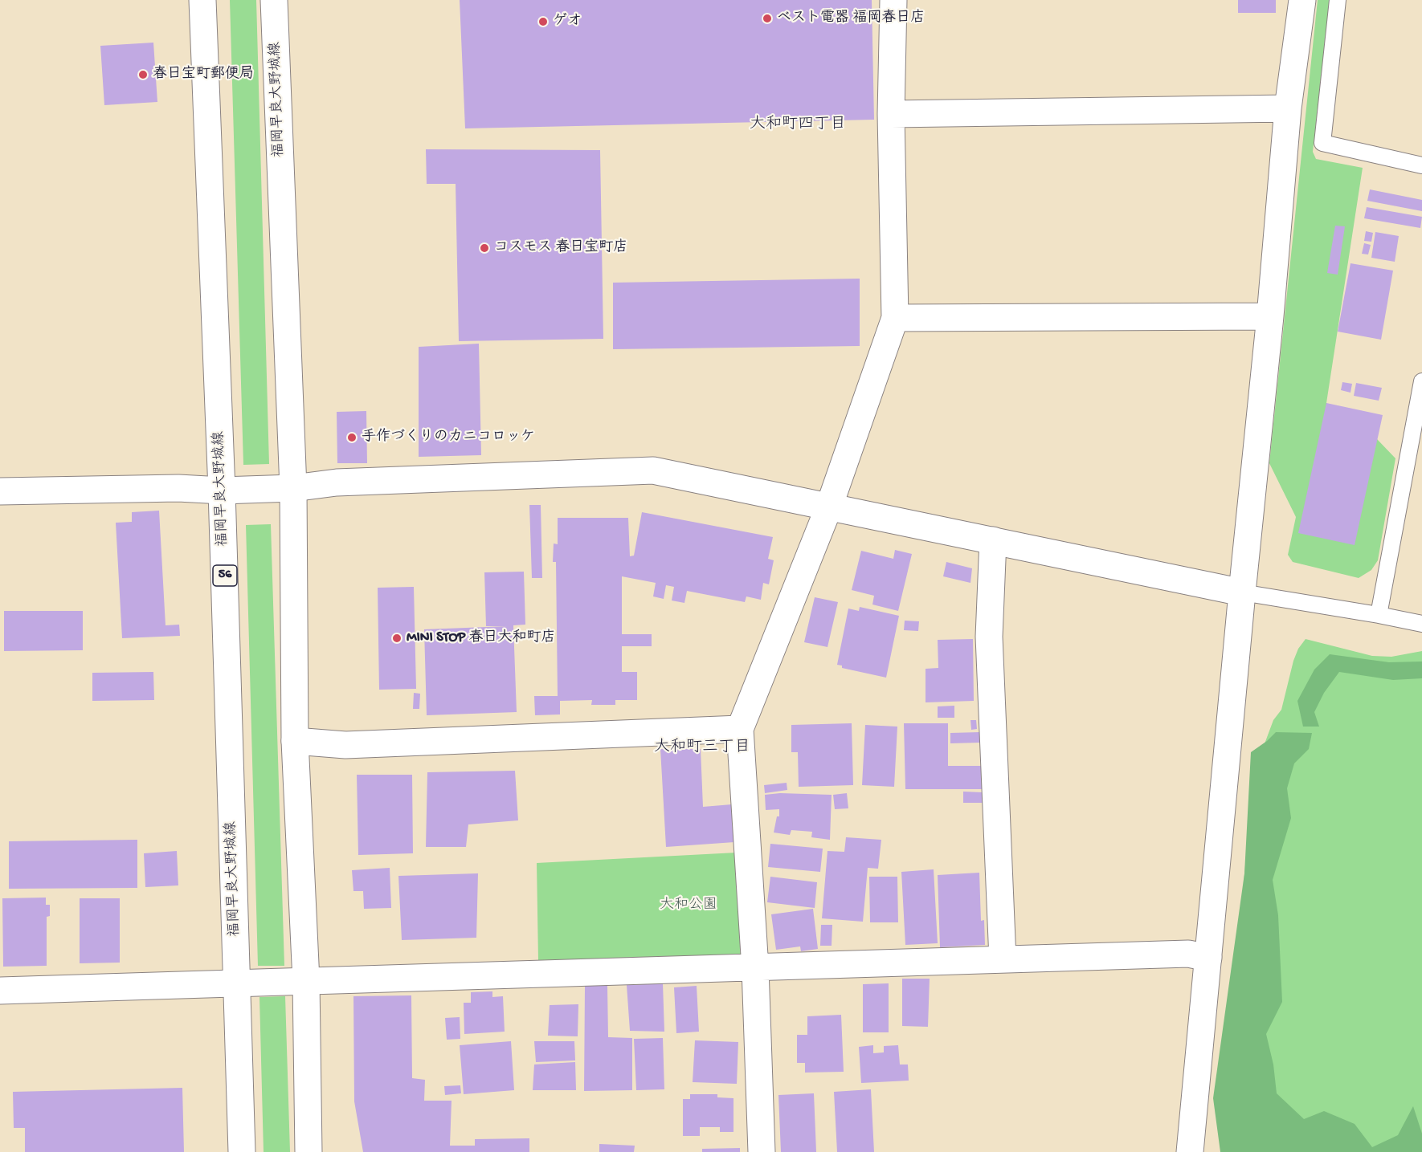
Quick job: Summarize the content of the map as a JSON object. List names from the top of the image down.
{
  "streets": {
    "street": ["福岡早良大野城線", "56"]
  },
  "districts": ["大和町四丁目", "大和町三丁目"],
  "parks": ["大和公園"],
  "places": [
    "ベスト電器 福岡春日店",
    "ゲオ",
    "春日宝町郵便局",
    "コスモス 春日宝町店",
    "手作づくりのカニコロッケ",
    "MINI STOP 春日大和町店"
  ]
}
